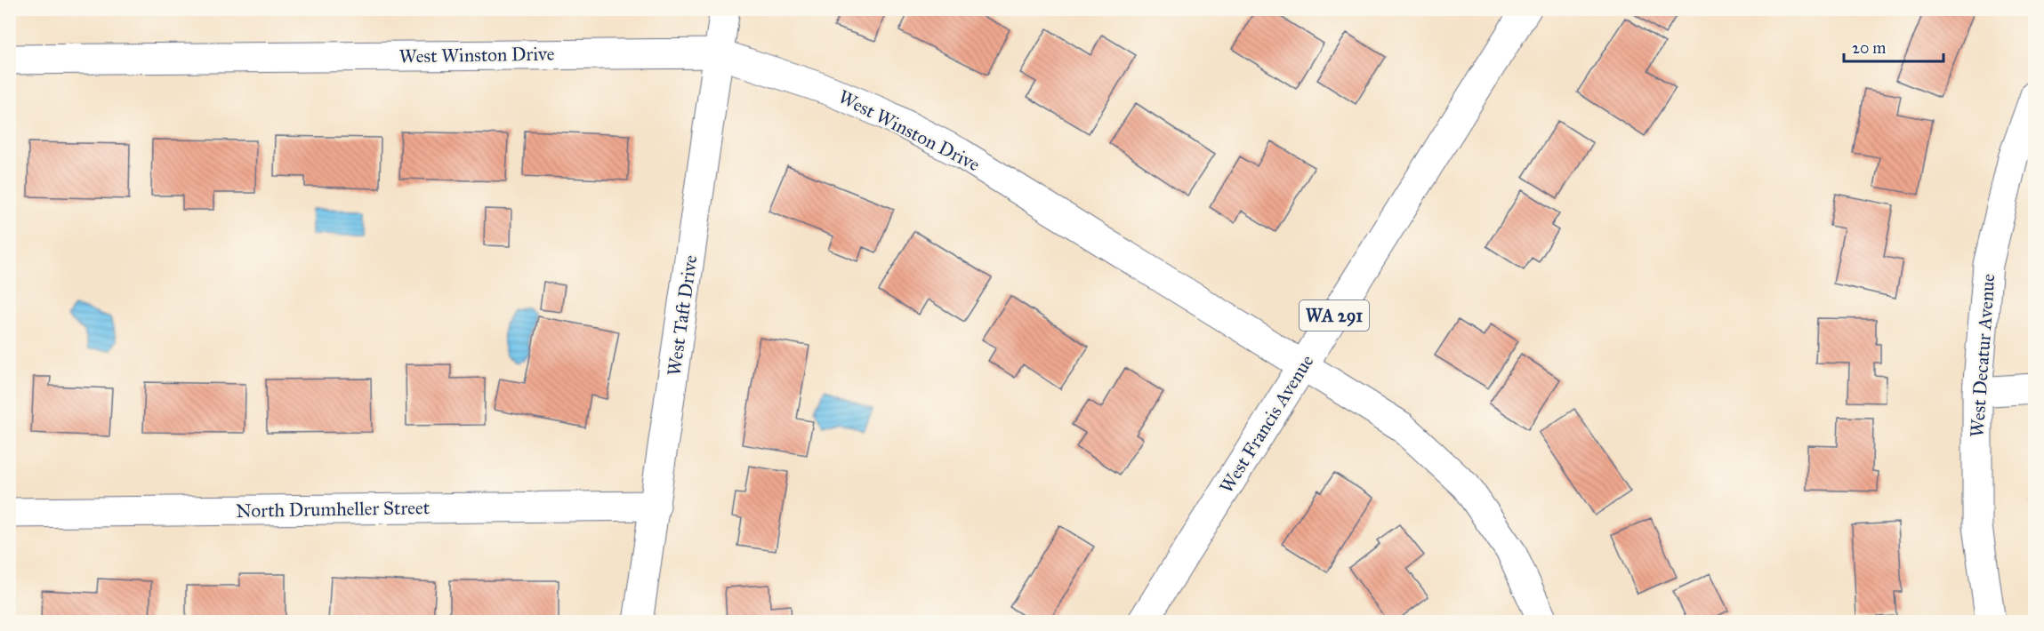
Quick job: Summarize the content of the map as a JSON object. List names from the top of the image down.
{
  "streets": {
    "street": [
      "West Winston Drive",
      "West Taft Drive",
      "WA 291",
      "West Decatur Avenue",
      "West Francis Avenue",
      "North Drumheller Street"
    ]
  },
  "crossings": [
    ["West Winston Drive", "West Taft Drive"],
    ["West Winston Drive", "West Francis Avenue"],
    ["West Taft Drive", "North Drumheller Street"]
  ],
  "scale_bar": "20 m"
}
